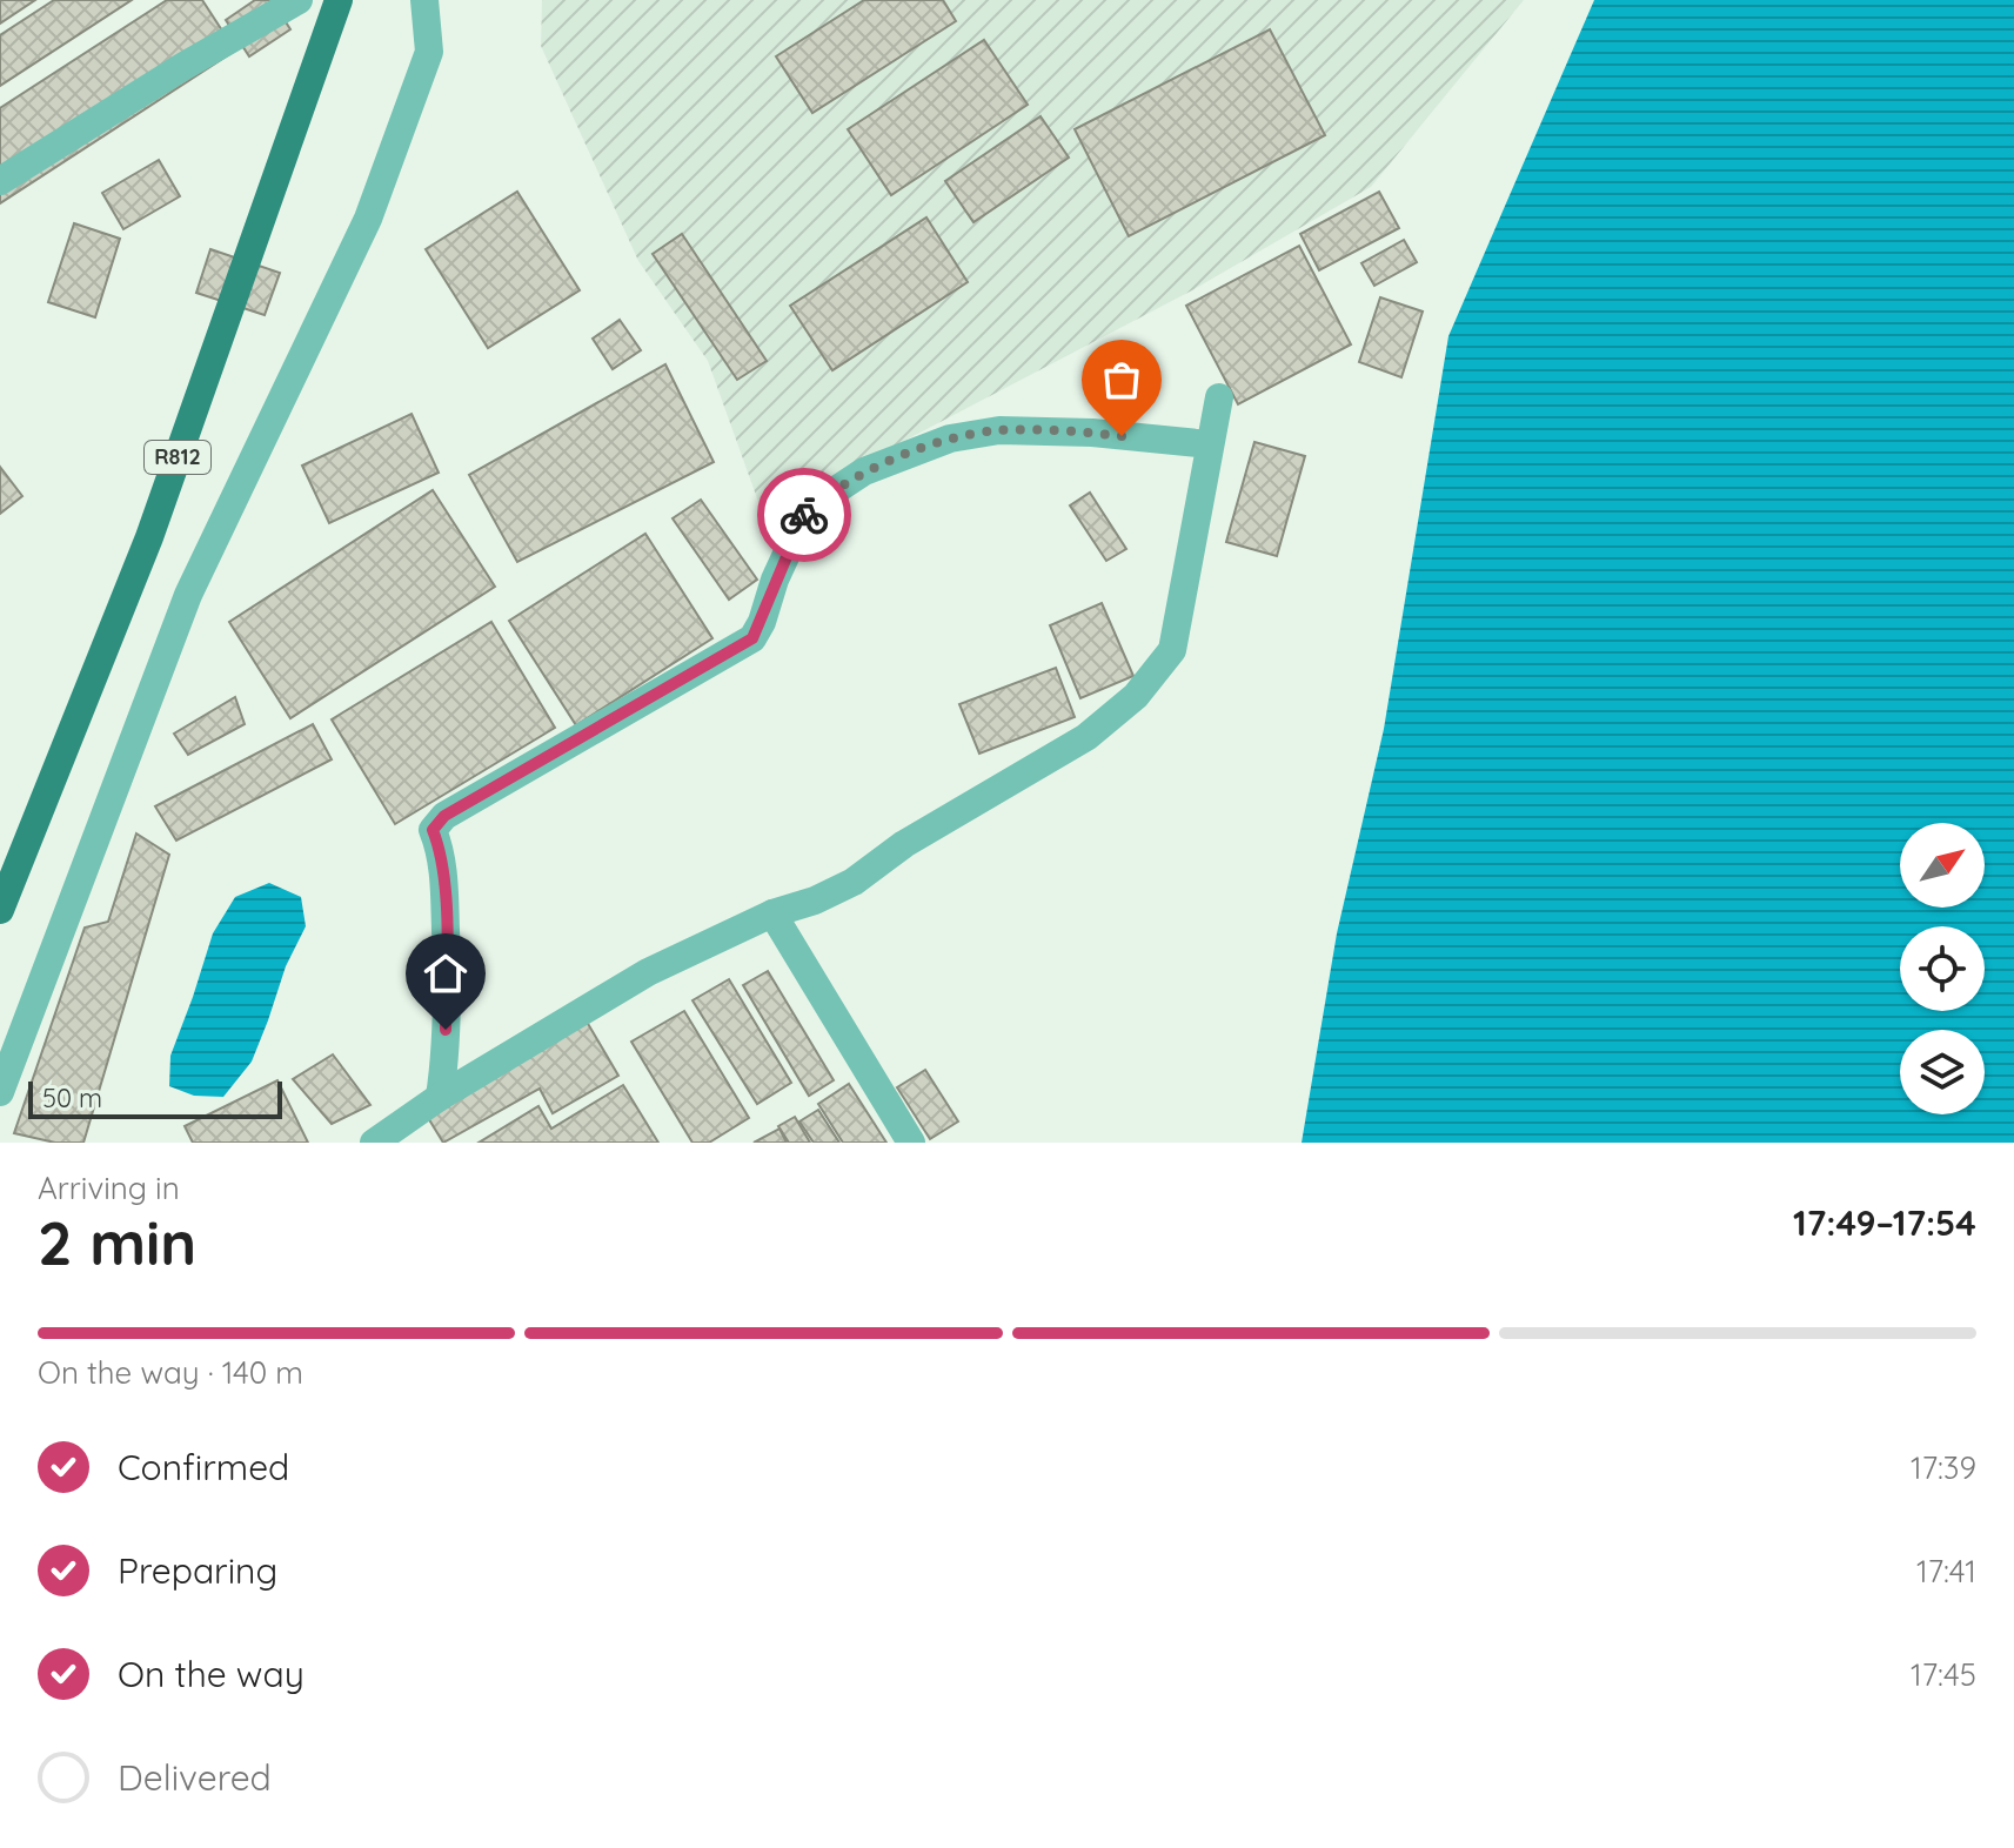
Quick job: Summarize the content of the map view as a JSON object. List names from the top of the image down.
{
  "streets": {
    "main road": ["R812"]
  },
  "scale_bar": "50 m",
  "north": "top right",
  "page": {
    "scale": "50 m",
    "heading": ["2 min", "Arriving in", "17:49–17:54"],
    "bar": "On the way · 140 m",
    "list": [
      ["Confirmed", "17:39"],
      ["Preparing", "17:41"],
      ["On the way", "17:45"],
      "Delivered"
    ]
  }
}
